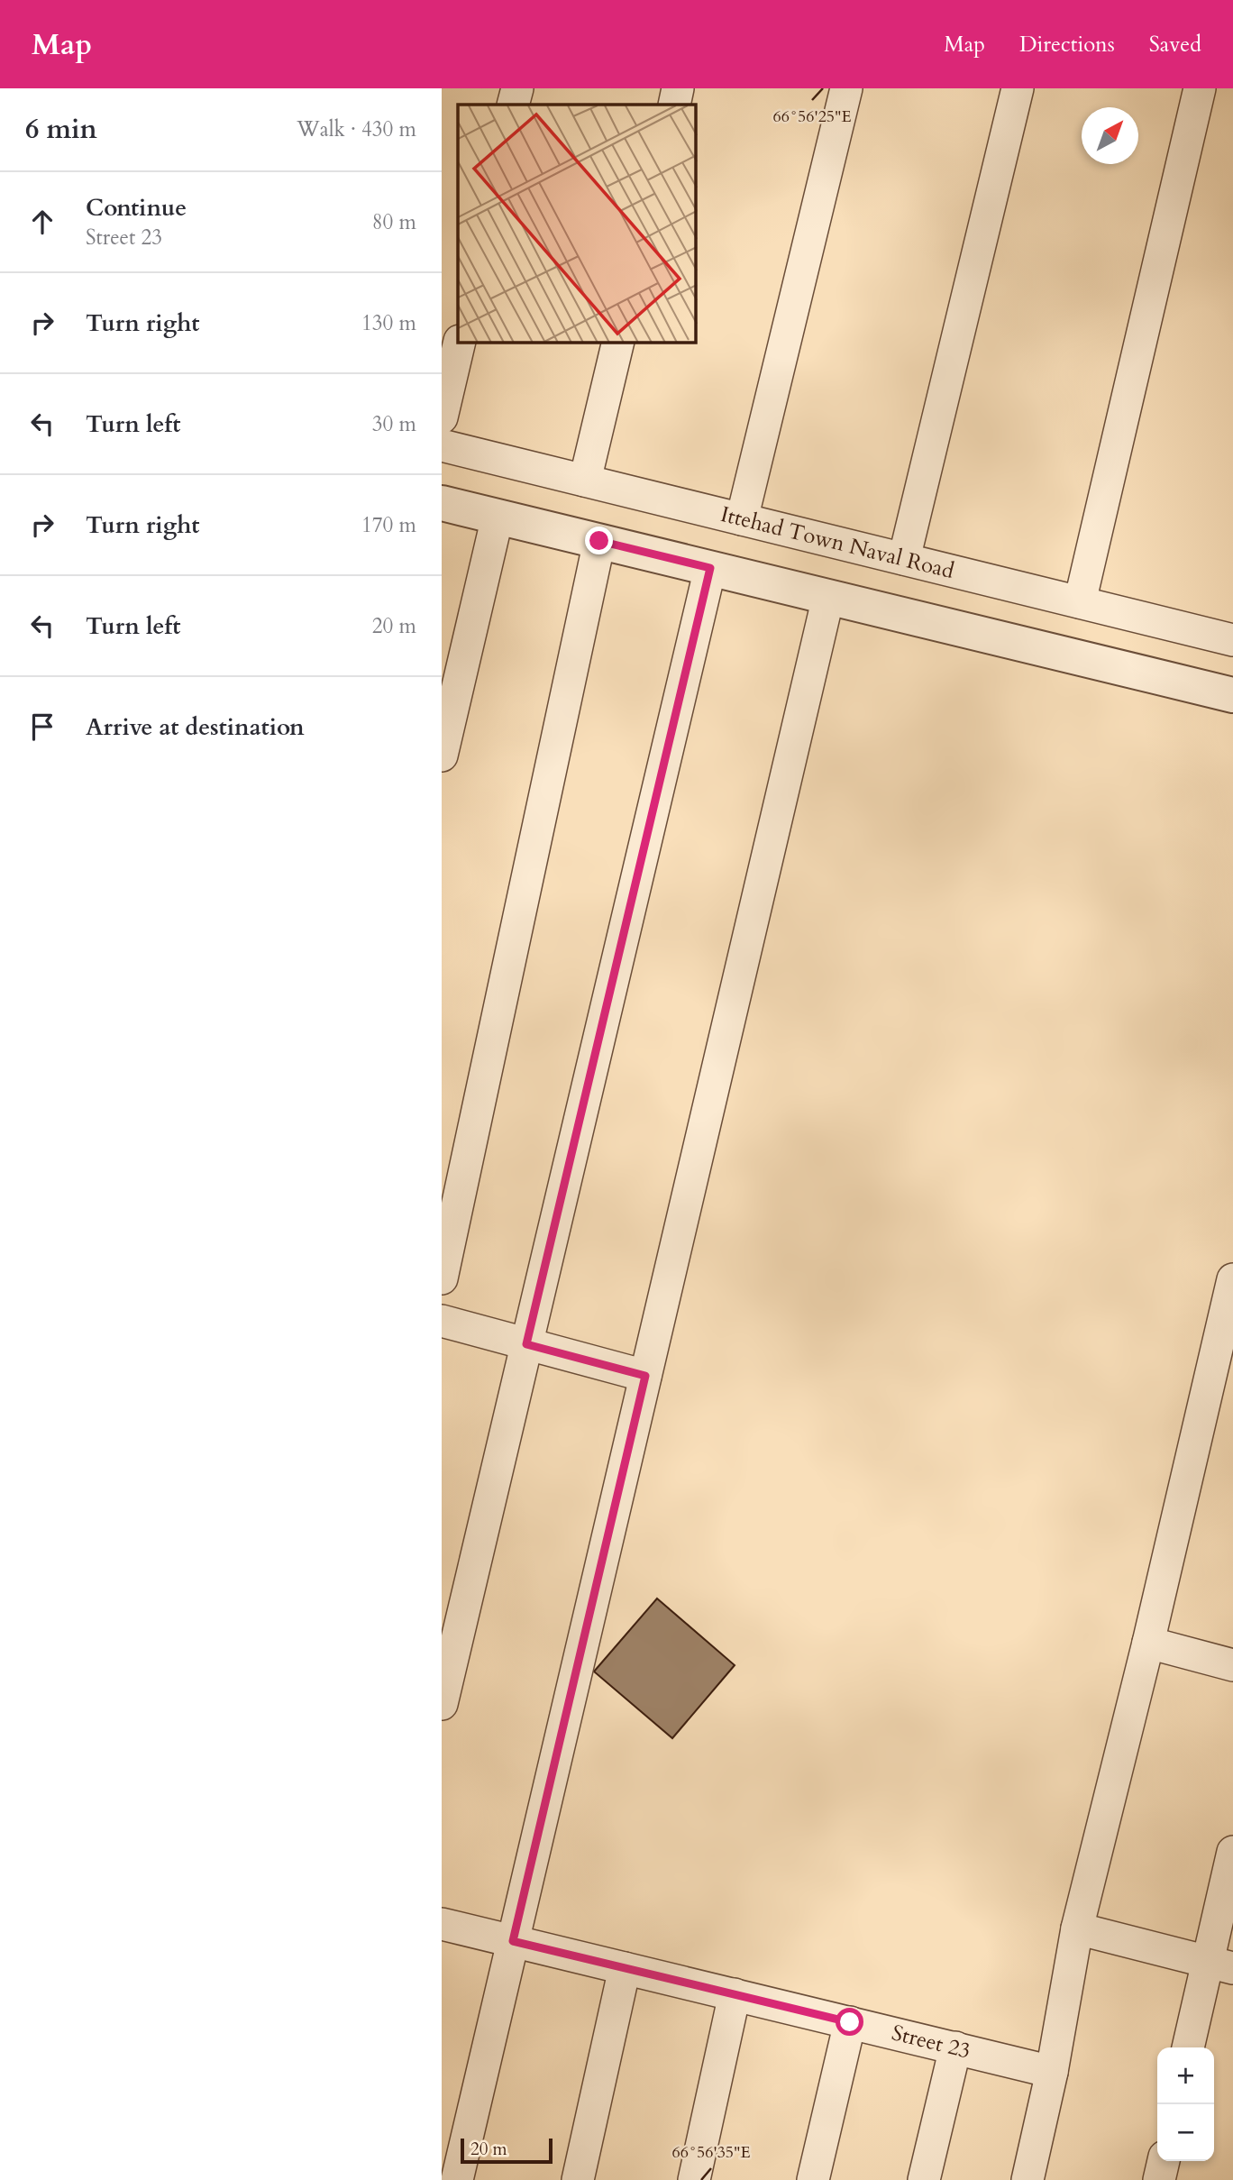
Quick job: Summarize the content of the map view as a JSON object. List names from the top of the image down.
{
  "streets": {
    "street": ["Ittehad Town Naval Road", "Street 23"]
  },
  "scale_bar": "20 m",
  "north": "top right",
  "page": {
    "header": "Map",
    "nav": ["Map", "Directions", "Saved"],
    "heading": ["6 min", "Walk · 430 m"],
    "list": [
      ["Continue", "Street 23", "80 m"],
      ["Turn right", "130 m"],
      ["Turn left", "30 m"],
      ["Turn right", "170 m"],
      ["Turn left", "20 m"],
      "Arrive at destination"
    ],
    "map_buttons": ["+", "−"],
    "scale": "20 m"
  },
  "coordinates": ["66°56'25\"E", "66°56'35\"E"]
}
